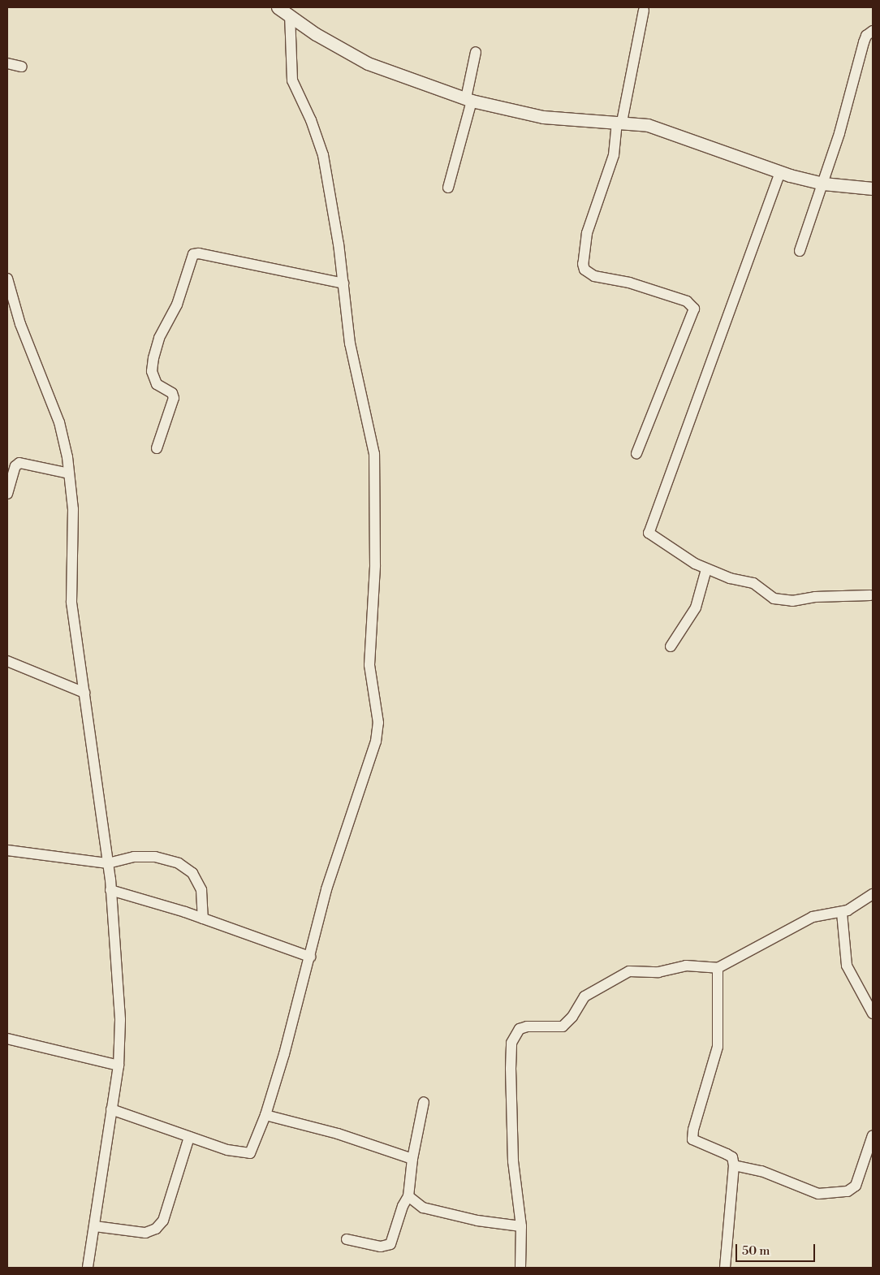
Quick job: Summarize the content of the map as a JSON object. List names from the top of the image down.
{
  "scale_bar": "50 m"
}
